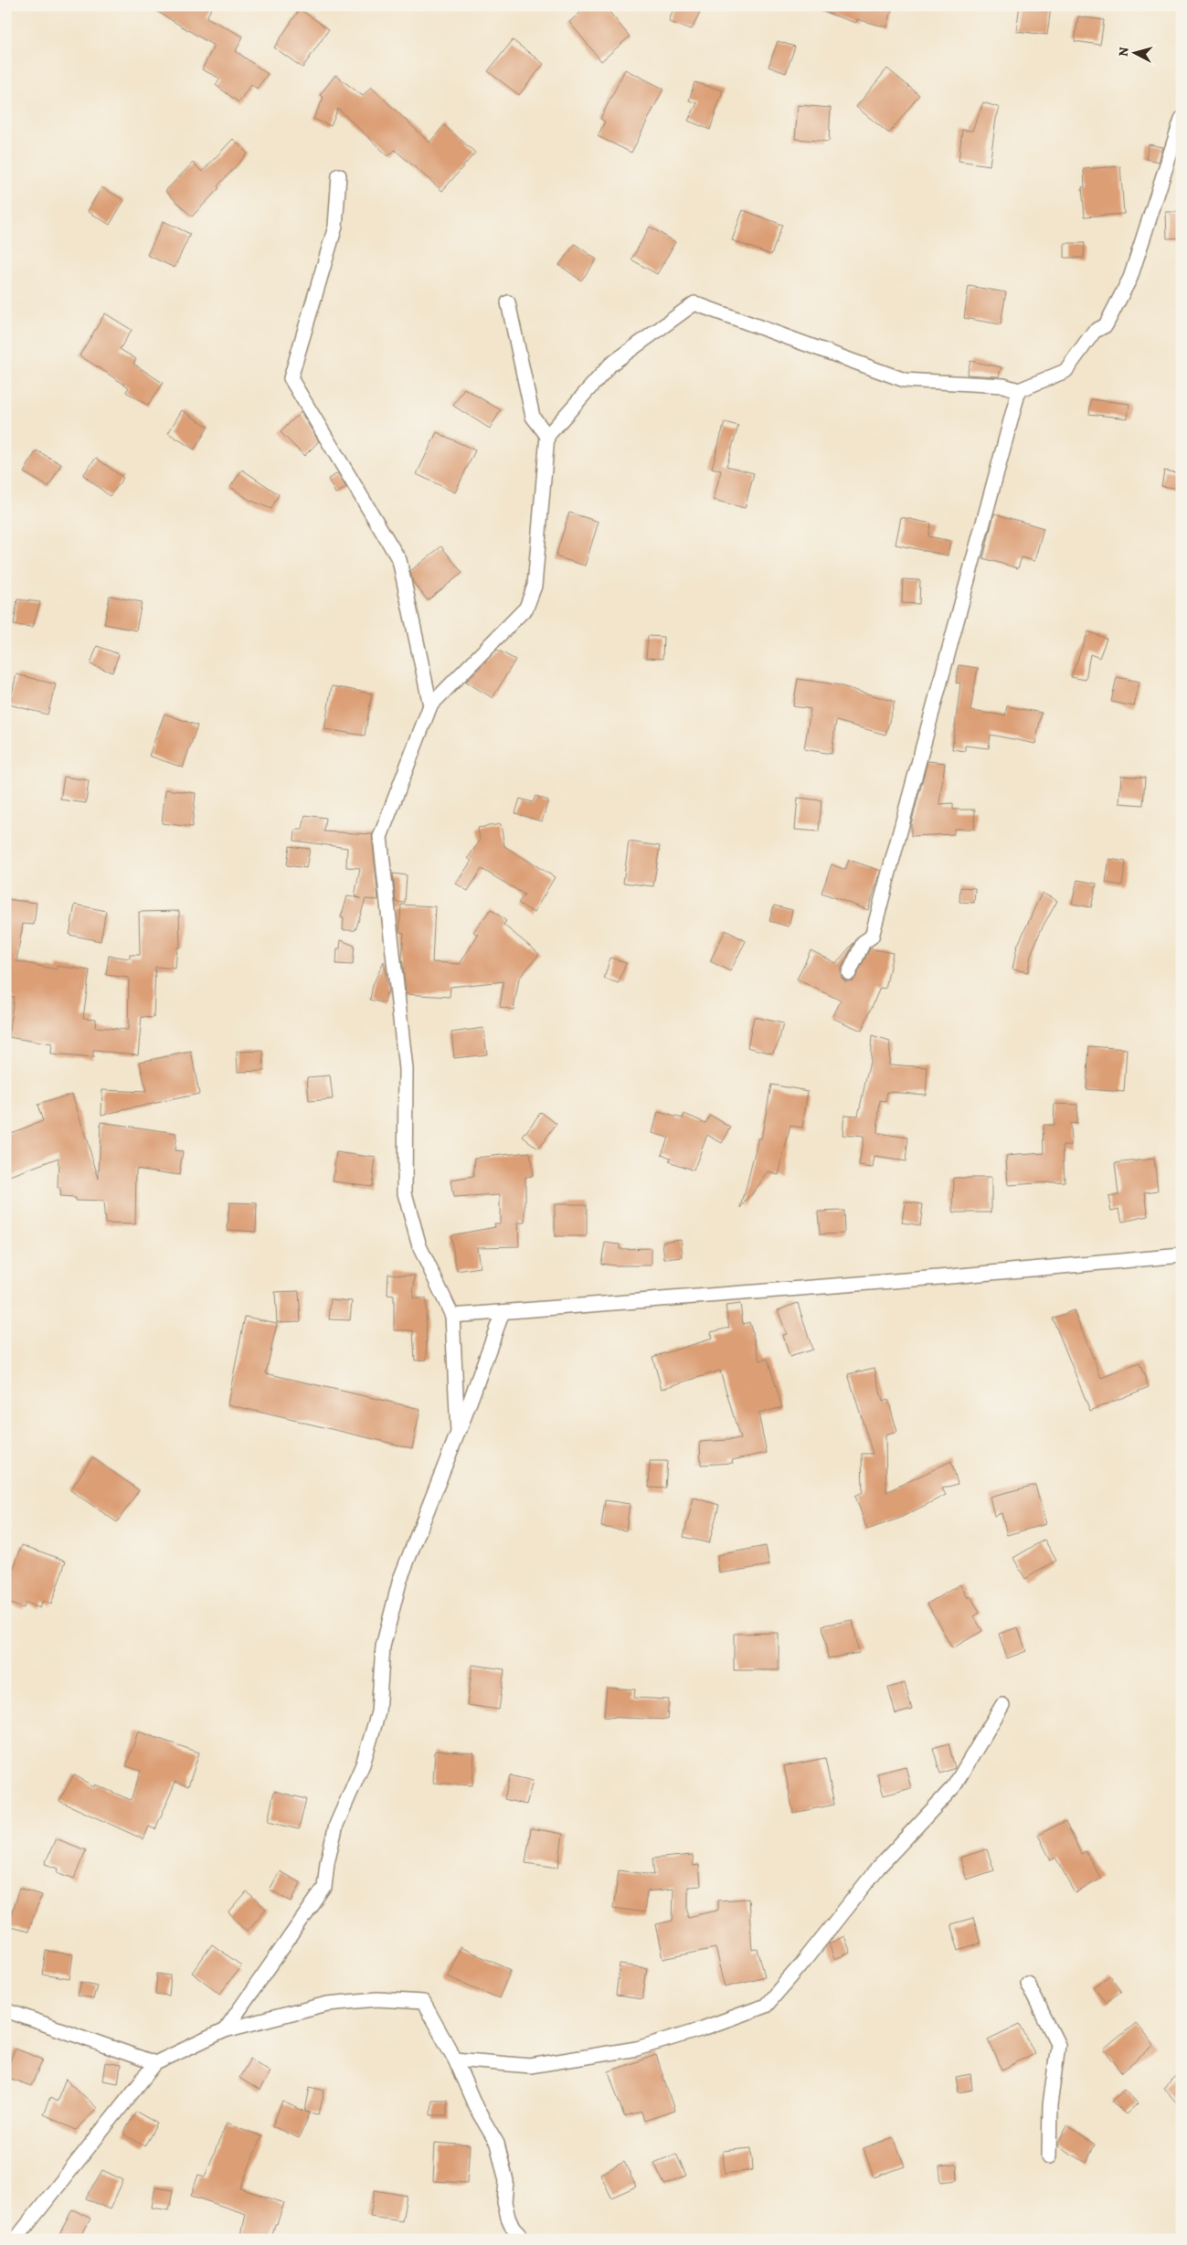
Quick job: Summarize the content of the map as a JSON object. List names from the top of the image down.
{
  "north": "left"
}
